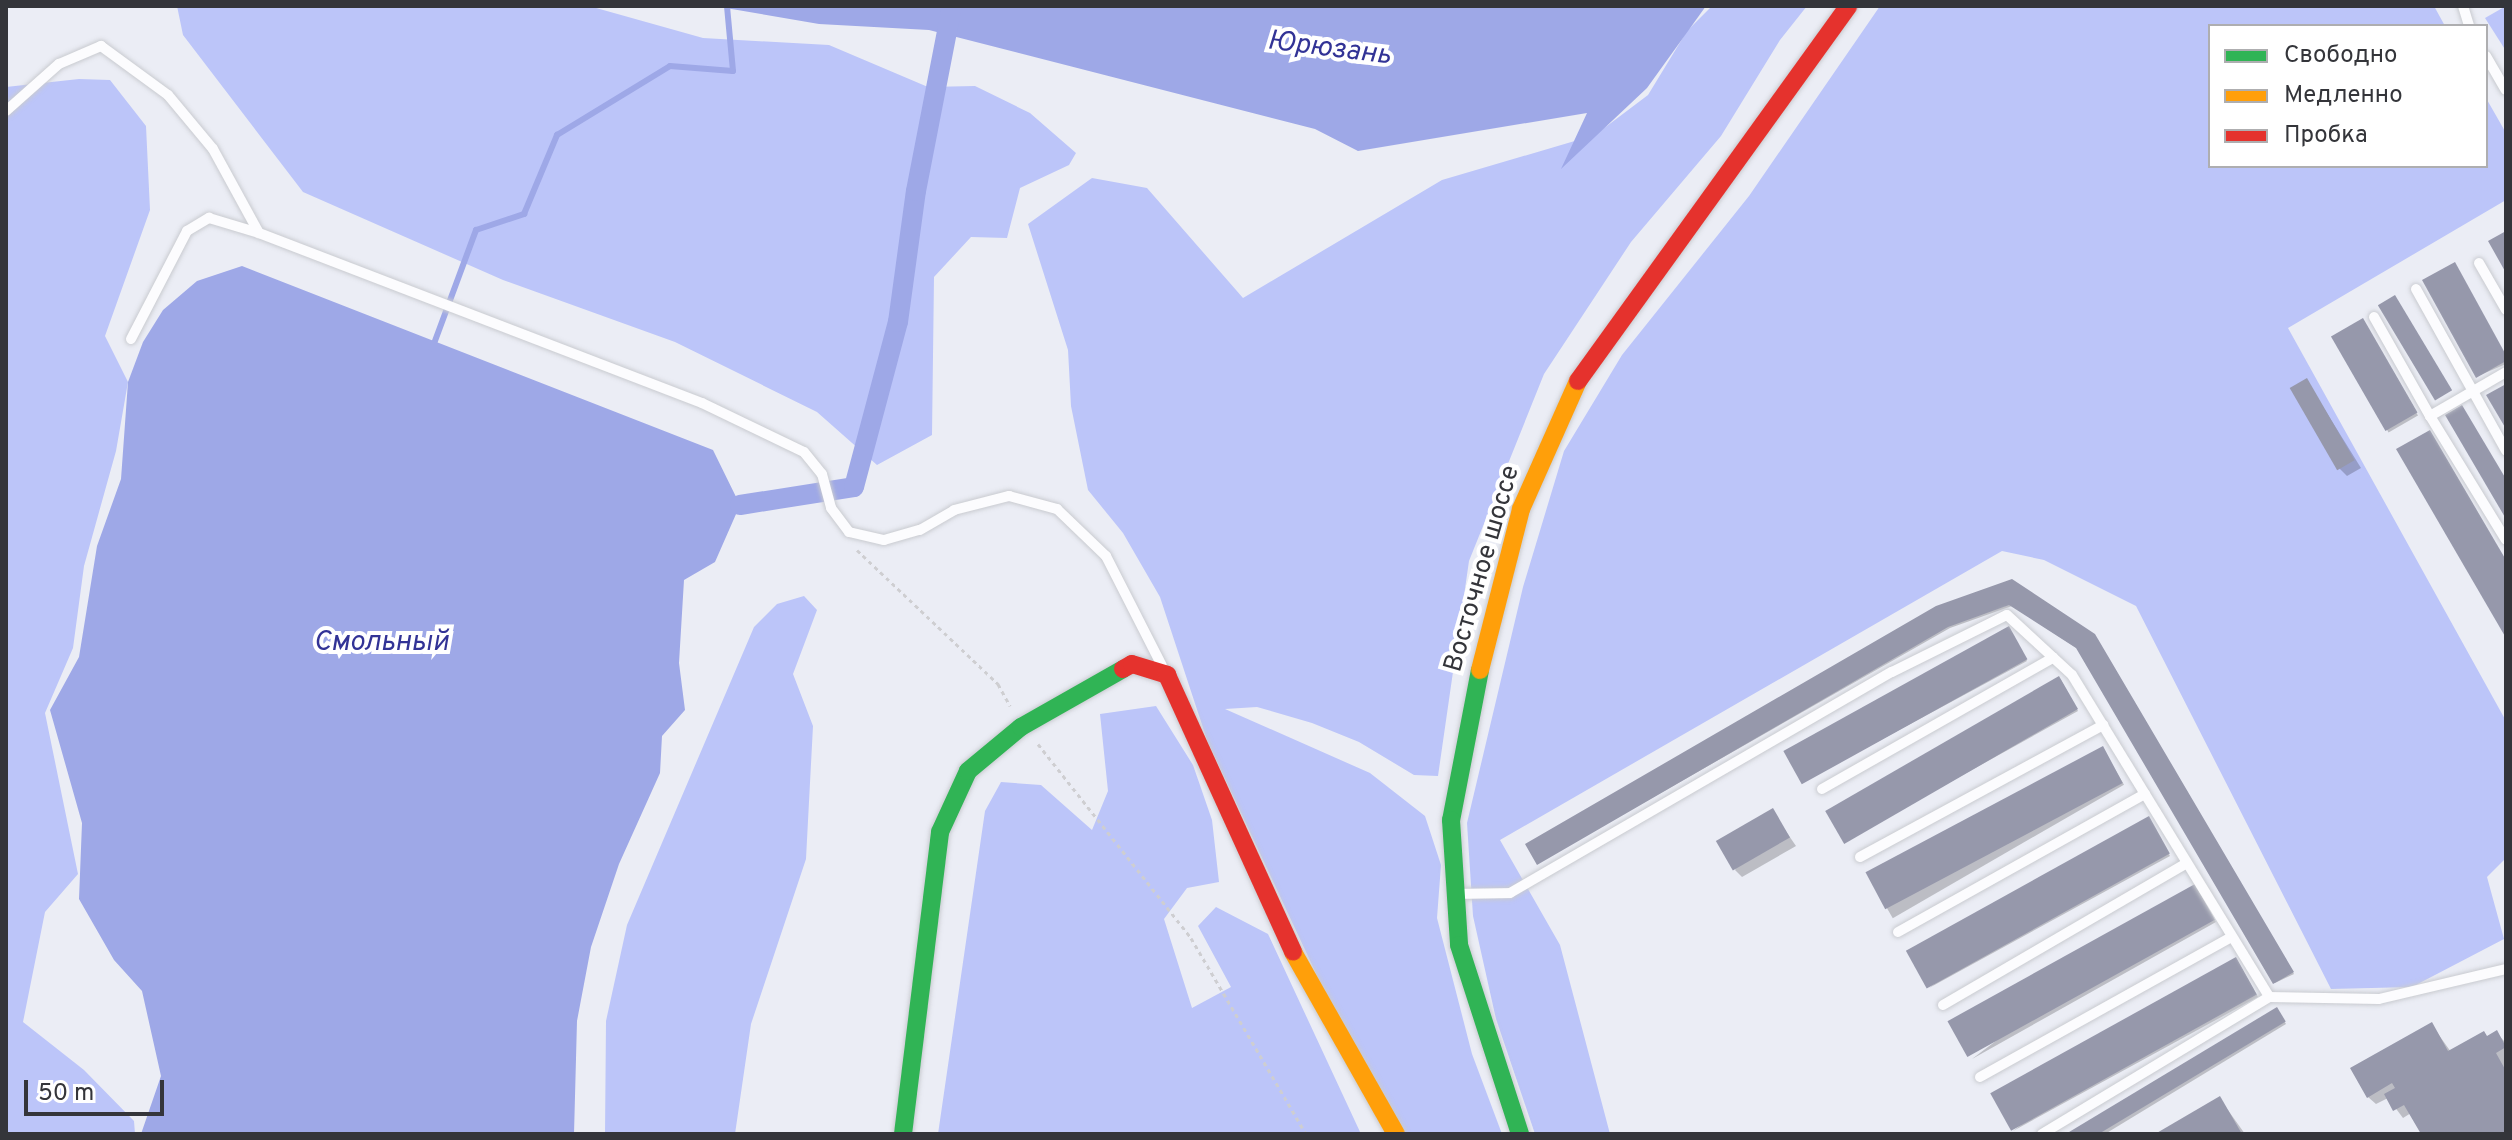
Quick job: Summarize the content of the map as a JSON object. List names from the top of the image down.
{
  "streets": {
    "main road": ["Восточное шоссе"]
  },
  "water": ["Юрюзань", "Смольный"],
  "legend": ["Свободно", "Медленно", "Пробка"],
  "scale_bar": "50 m"
}
